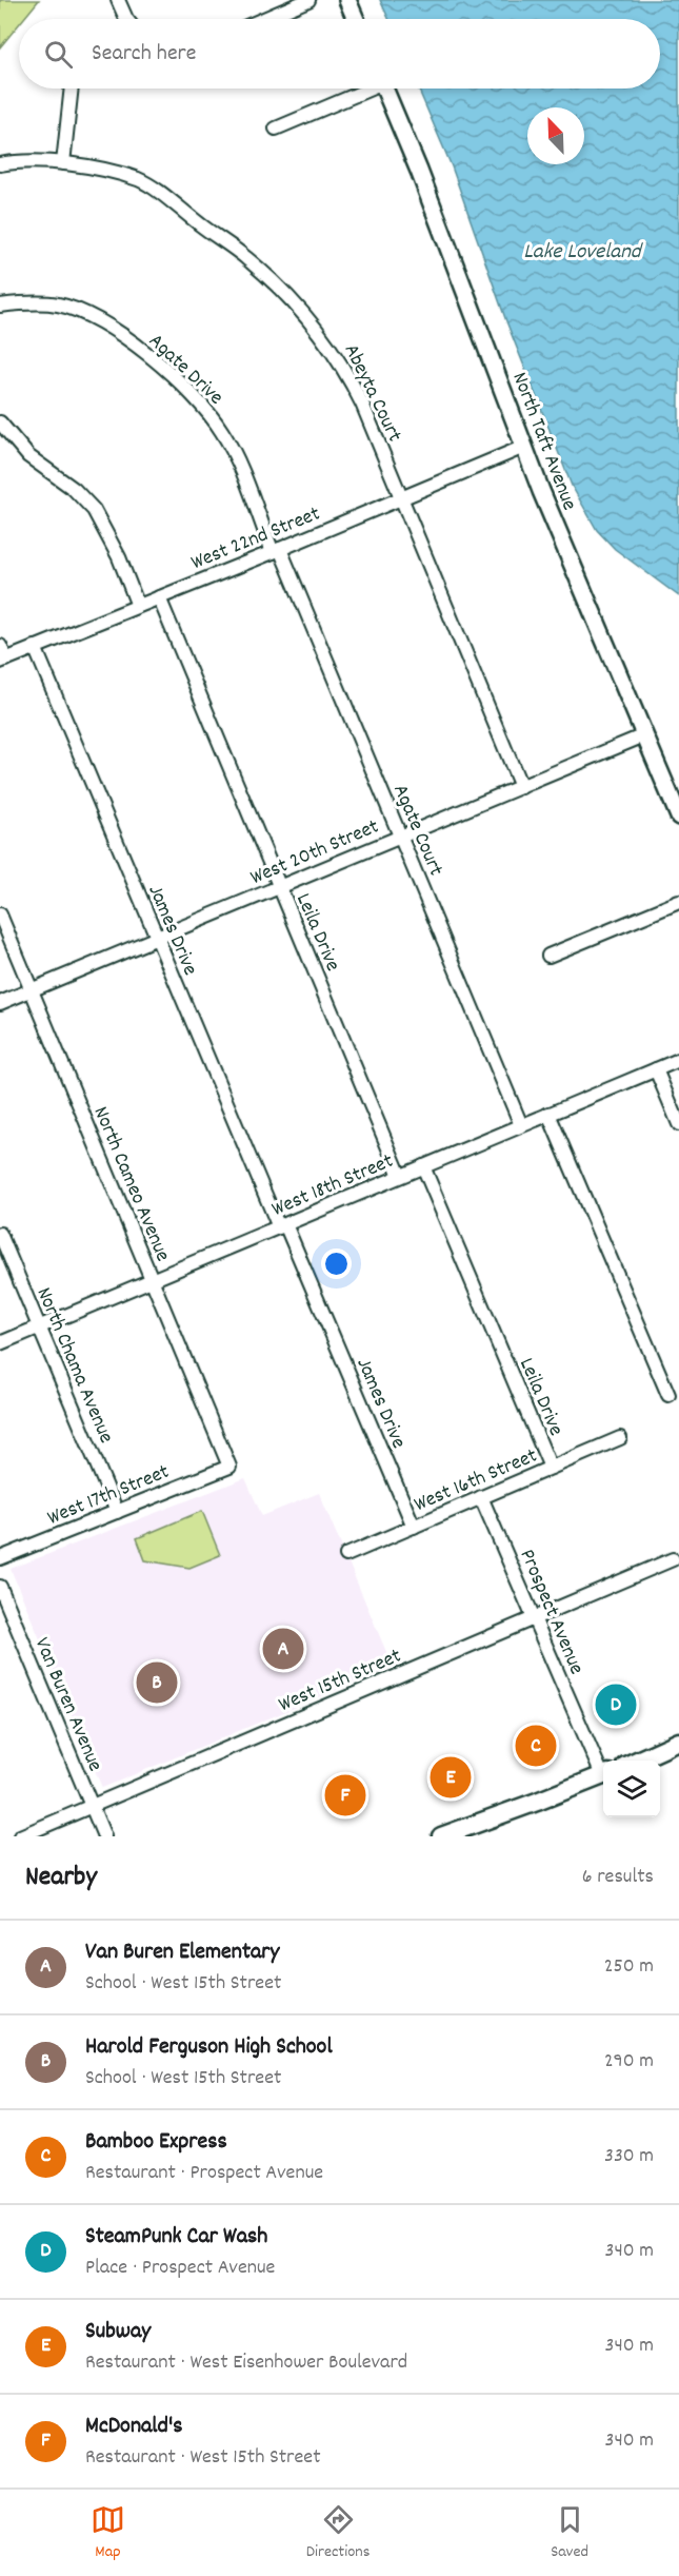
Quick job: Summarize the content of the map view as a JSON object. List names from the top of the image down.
{
  "streets": {
    "main road": ["North Taft Avenue"],
    "street": [
      "Agate Drive",
      "Abeyta Court",
      "West 22nd Street",
      "Agate Court",
      "West 20th Street",
      "James Drive",
      "Leila Drive",
      "North Cameo Avenue",
      "West 18th Street",
      "North Chama Avenue",
      "West 16th Street",
      "West 17th Street",
      "Prospect Avenue",
      "West 15th Street",
      "Van Buren Avenue"
    ]
  },
  "crossings": [
    ["Agate Drive", "West 22nd Street"],
    ["Agate Drive", "Agate Court"],
    ["Abeyta Court", "West 22nd Street"],
    ["Abeyta Court", "West 20th Street"],
    ["North Taft Avenue", "West 22nd Street"],
    ["North Taft Avenue", "West 20th Street"],
    ["West 22nd Street", "Agate Court"],
    ["West 22nd Street", "James Drive"],
    ["West 22nd Street", "Leila Drive"],
    ["Agate Court", "West 20th Street"],
    ["Agate Court", "West 18th Street"],
    ["West 20th Street", "James Drive"],
    ["West 20th Street", "Leila Drive"],
    ["West 20th Street", "North Cameo Avenue"],
    ["James Drive", "West 18th Street"],
    ["James Drive", "West 16th Street"],
    ["Leila Drive", "West 18th Street"],
    ["Leila Drive", "West 16th Street"],
    ["North Cameo Avenue", "West 18th Street"],
    ["North Cameo Avenue", "West 17th Street"],
    ["West 18th Street", "North Chama Avenue"],
    ["North Chama Avenue", "West 17th Street"],
    ["West 16th Street", "Prospect Avenue"],
    ["Prospect Avenue", "West 15th Street"],
    ["West 15th Street", "Van Buren Avenue"]
  ],
  "water": ["Lake Loveland"],
  "north": "top left",
  "page": {
    "search": "Search here",
    "pins": [
      "A",
      "B",
      "D",
      "C",
      "E",
      "F"
    ],
    "heading": ["Nearby", "6 results"],
    "list": [
      {
        "mark": "A",
        "name": "Van Buren Elementary",
        "note": "School · West 15th Street",
        "value": "250 m"
      },
      {
        "mark": "B",
        "name": "Harold Ferguson High School",
        "note": "School · West 15th Street",
        "value": "290 m"
      },
      {
        "mark": "C",
        "name": "Bamboo Express",
        "note": "Restaurant · Prospect Avenue",
        "value": "330 m"
      },
      {
        "mark": "D",
        "name": "SteamPunk Car Wash",
        "note": "Place · Prospect Avenue",
        "value": "340 m"
      },
      {
        "mark": "E",
        "name": "Subway",
        "note": "Restaurant · West Eisenhower Boulevard",
        "value": "340 m"
      },
      {
        "mark": "F",
        "name": "McDonald's",
        "note": "Restaurant · West 15th Street",
        "value": "340 m"
      }
    ],
    "nav": ["Map", "Directions", "Saved"]
  }
}
